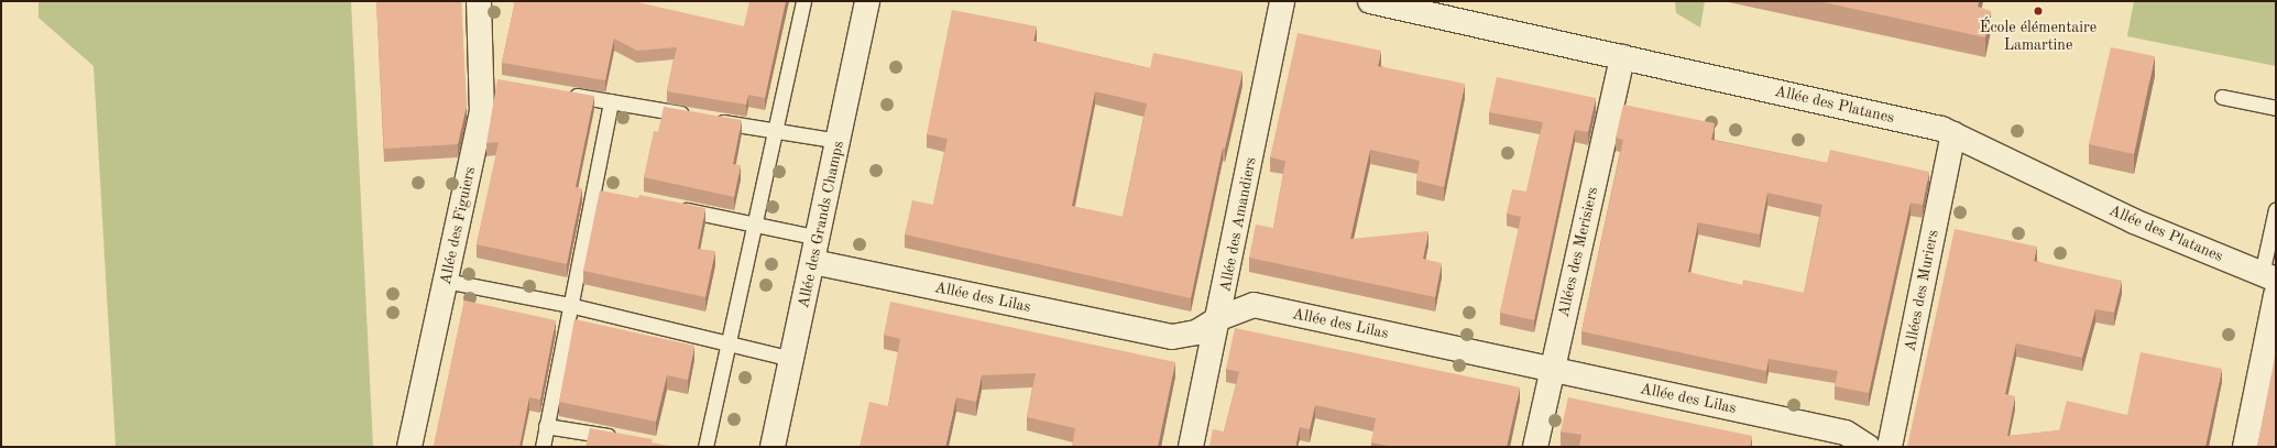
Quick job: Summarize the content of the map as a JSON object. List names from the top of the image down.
{
  "streets": {
    "street": [
      "Allée des Platanes",
      "Allée des Grands Champs",
      "Allée des Amandiers",
      "Allée des Figuiers",
      "Allées des Merisiers",
      "Allées des Muriers",
      "Allée des Lilas"
    ]
  },
  "crossings": [
    ["Allée des Platanes", "Allées des Merisiers"],
    ["Allée des Platanes", "Allées des Muriers"],
    ["Allée des Grands Champs", "Allée des Lilas"],
    ["Allée des Amandiers", "Allée des Lilas"],
    ["Allées des Merisiers", "Allée des Lilas"]
  ],
  "places": ["École élémentaire Lamartine"]
}
